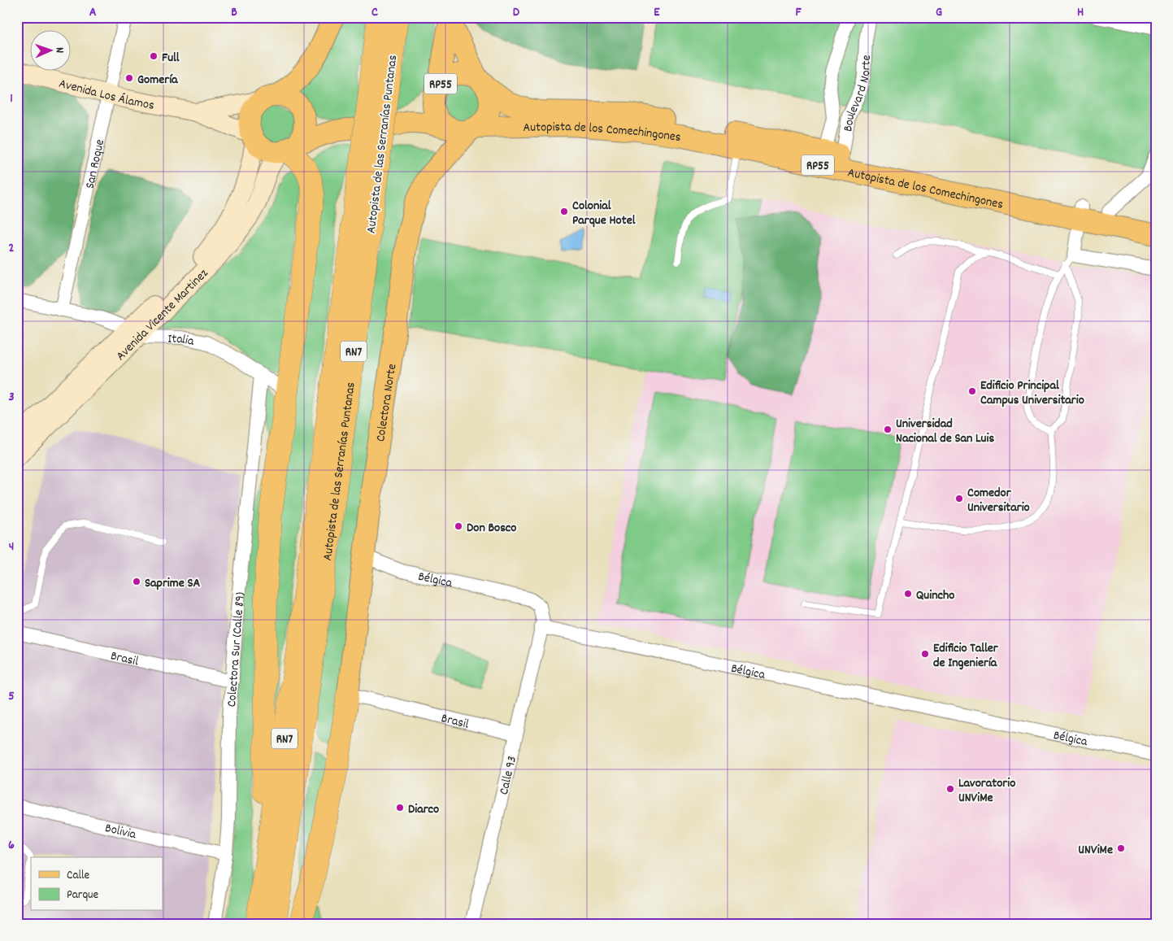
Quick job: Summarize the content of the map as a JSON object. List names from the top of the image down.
{
  "streets": {
    "highway": ["Autopista de las Serranías Puntanas", "RN7"],
    "main road": [
      "RP55",
      "Avenida Los Álamos",
      "Autopista de los Comechingones",
      "Avenida Vicente Martinez",
      "Colectora Norte"
    ],
    "street": [
      "Boulevard Norte",
      "San Roque",
      "Italia",
      "Bélgica",
      "Colectora Sur (Calle 89)",
      "Brasil",
      "Calle 93",
      "Bolivia"
    ]
  },
  "crossings": [
    ["RP55", "Autopista de los Comechingones"],
    ["RP55", "Colectora Norte"],
    ["Avenida Los Álamos", "San Roque"],
    ["Avenida Los Álamos", "Avenida Vicente Martinez"],
    ["Boulevard Norte", "Autopista de los Comechingones"],
    ["Autopista de los Comechingones", "Colectora Norte"],
    ["San Roque", "Italia"],
    ["Avenida Vicente Martinez", "Italia"],
    ["Italia", "Colectora Sur (Calle 89)"],
    ["Colectora Norte", "Bélgica"],
    ["Colectora Norte", "Brasil"],
    ["Bélgica", "Calle 93"],
    ["Colectora Sur (Calle 89)", "Brasil"],
    ["Colectora Sur (Calle 89)", "Bolivia"],
    ["Brasil", "Calle 93"]
  ],
  "places": [
    "Full",
    "Gomería",
    "Colonial Parque Hotel",
    "Edificio Principal Campus Universitario",
    "Universidad Nacional de San Luis",
    "Comedor Universitario",
    "Don Bosco",
    "Saprime SA",
    "Quincho",
    "Edificio Taller de Ingeniería",
    "Lavoratorio UNViMe",
    "Diarco",
    "UNViMe"
  ],
  "legend": ["Calle", "Parque"],
  "north": "right",
  "grid": {
    "columns": [
      "A",
      "B",
      "C",
      "D",
      "E",
      "F",
      "G",
      "H"
    ],
    "rows": [
      "1",
      "2",
      "3",
      "4",
      "5",
      "6"
    ]
  }
}
